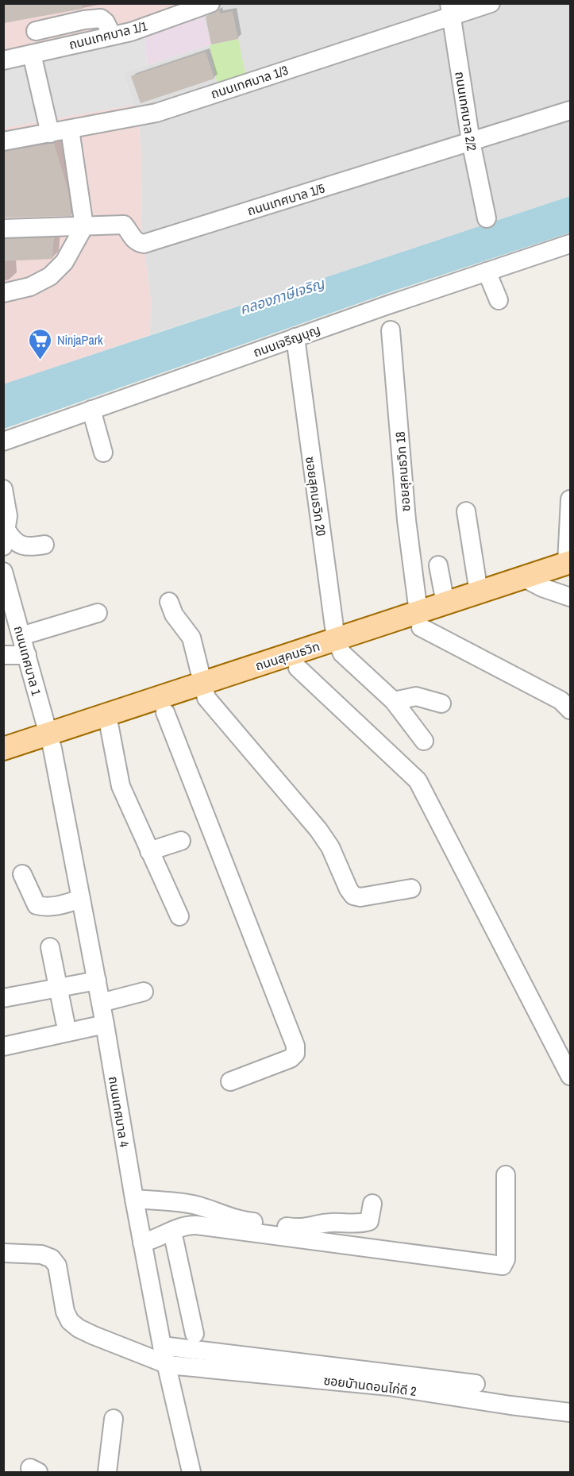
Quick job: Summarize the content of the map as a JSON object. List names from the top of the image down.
{
  "streets": {
    "main road": ["ถนนสุคนธวิท"],
    "street": [
      "ถนนเทศบาล 1/1",
      "ถนนเทศบาล 1/3",
      "ถนนเทศบาล 2/2",
      "ถนนเทศบาล 1/5",
      "ถนนเจริญบุญ",
      "ซอยสุคนธวิท 18",
      "ซอยสุคนธวิท 20",
      "ถนนเทศบาล 1",
      "ถนนเทศบาล 4",
      "ซอยบัานดอนไก่ดี 2"
    ]
  },
  "crossings": [
    ["ถนนเทศบาล 1/3", "ถนนเทศบาล 2/2"],
    ["ถนนเทศบาล 2/2", "ถนนเทศบาล 1/5"],
    ["ถนนเจริญบุญ", "ซอยสุคนธวิท 20"],
    ["ซอยสุคนธวิท 18", "ถนนสุคนธวิท"],
    ["ซอยสุคนธวิท 20", "ถนนสุคนธวิท"],
    ["ถนนสุคนธวิท", "ถนนเทศบาล 1"],
    ["ถนนสุคนธวิท", "ถนนเทศบาล 4"],
    ["ถนนเทศบาล 1", "ถนนเทศบาล 4"],
    ["ถนนเทศบาล 4", "ซอยบัานดอนไก่ดี 2"]
  ],
  "water": ["คลองภาษีเจริญ"],
  "places": {
    "supermarket": ["NinjaPark"]
  }
}
